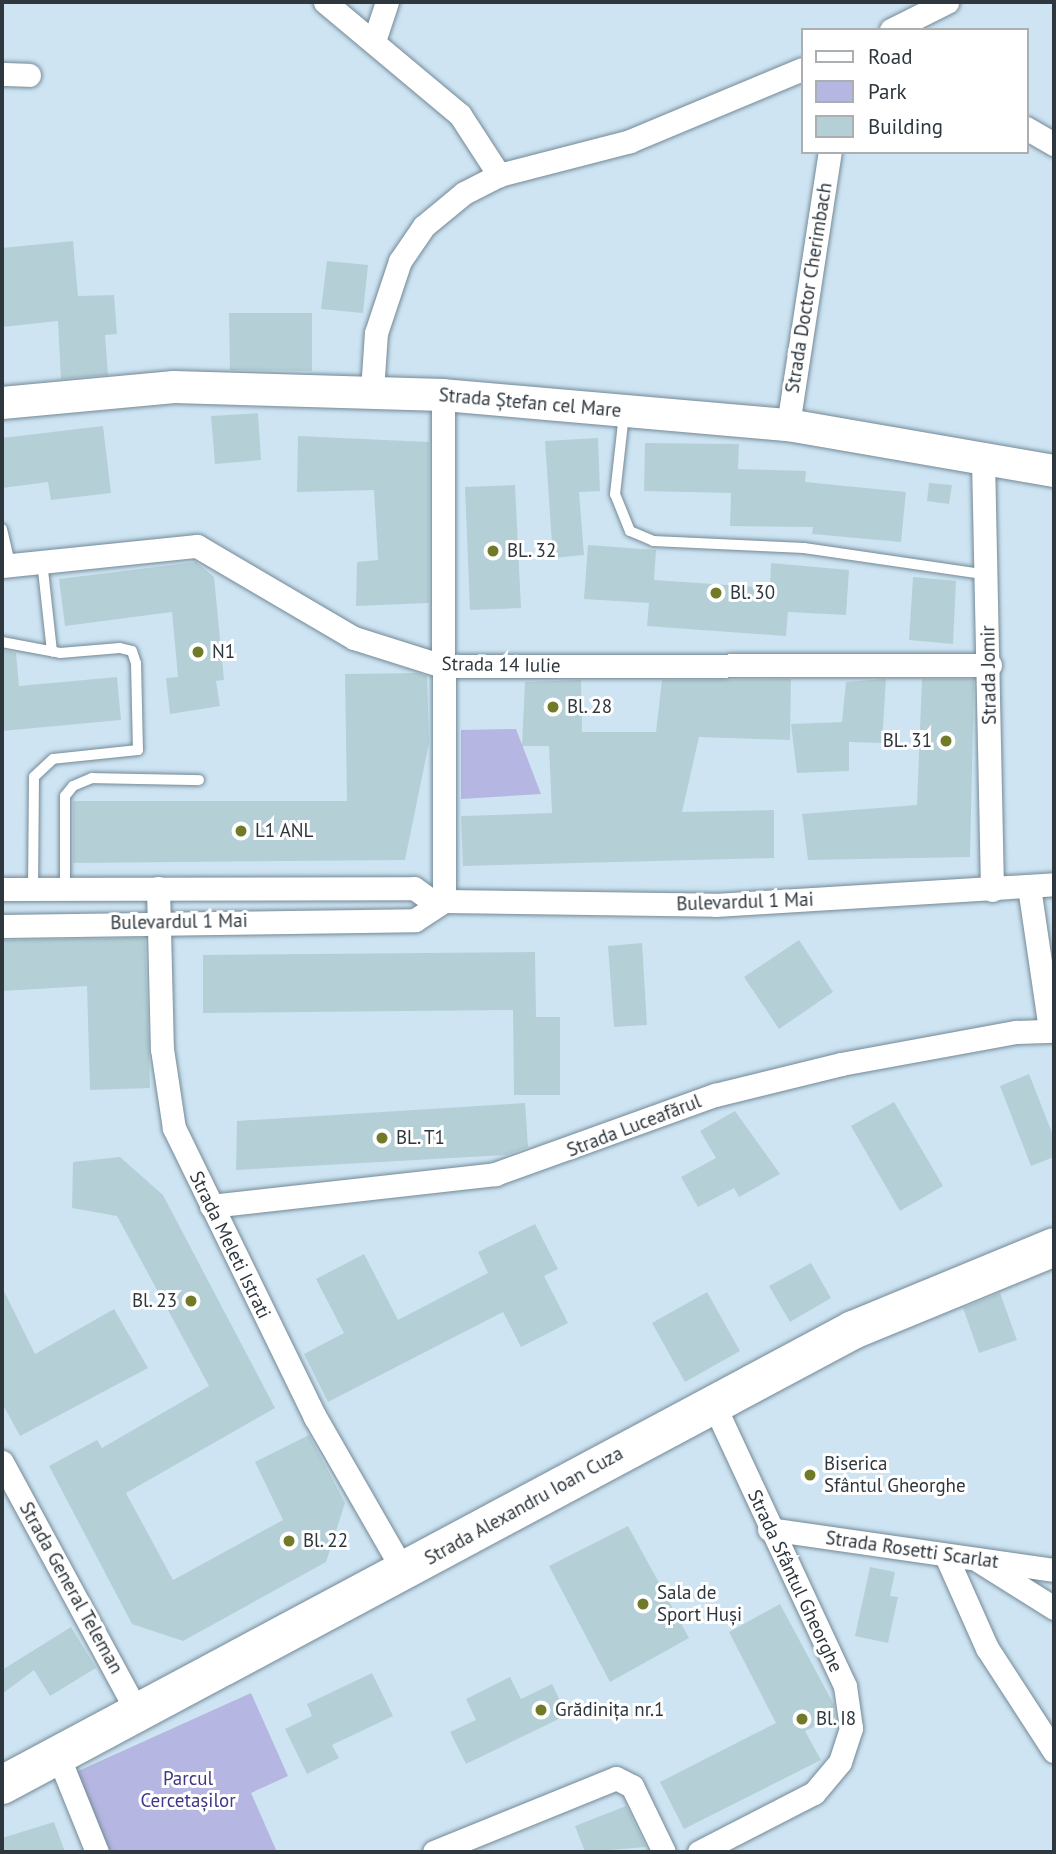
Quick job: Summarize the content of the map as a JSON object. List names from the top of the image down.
{
  "streets": {
    "highway": ["Strada Alexandru Ioan Cuza"],
    "street": [
      "Strada Doctor Cherimbach",
      "Strada Ștefan cel Mare",
      "Strada 14 Iulie",
      "Strada Jomir",
      "Bulevardul 1 Mai",
      "Strada Luceafărul",
      "Strada Meleti Istrati",
      "Strada Rosetti Scarlat",
      "Strada Sfântul Gheorghe",
      "Strada General Teleman"
    ]
  },
  "crossings": [
    ["Strada Doctor Cherimbach", "Strada Ștefan cel Mare"],
    ["Strada Ștefan cel Mare", "Strada Jomir"],
    ["Strada 14 Iulie", "Strada Jomir"],
    ["Strada Jomir", "Bulevardul 1 Mai"],
    ["Bulevardul 1 Mai", "Strada Meleti Istrati"],
    ["Strada Luceafărul", "Strada Meleti Istrati"],
    ["Strada Meleti Istrati", "Strada Alexandru Ioan Cuza"],
    ["Strada Alexandru Ioan Cuza", "Strada Sfântul Gheorghe"],
    ["Strada Alexandru Ioan Cuza", "Strada General Teleman"],
    ["Strada Rosetti Scarlat", "Strada Sfântul Gheorghe"]
  ],
  "parks": ["Parcul Cercetașilor"],
  "places": [
    "BL. 32",
    "Bl. 30",
    "N1",
    "Bl. 28",
    "BL. 31",
    "L1 ANL",
    "BL. T1",
    "Bl. 23",
    "Biserica Sfântul Gheorghe",
    "Bl. 22",
    "Sala de Sport Huși",
    "Grădinița nr.1",
    "Bl. I8"
  ],
  "legend": ["Road", "Park", "Building"]
}
